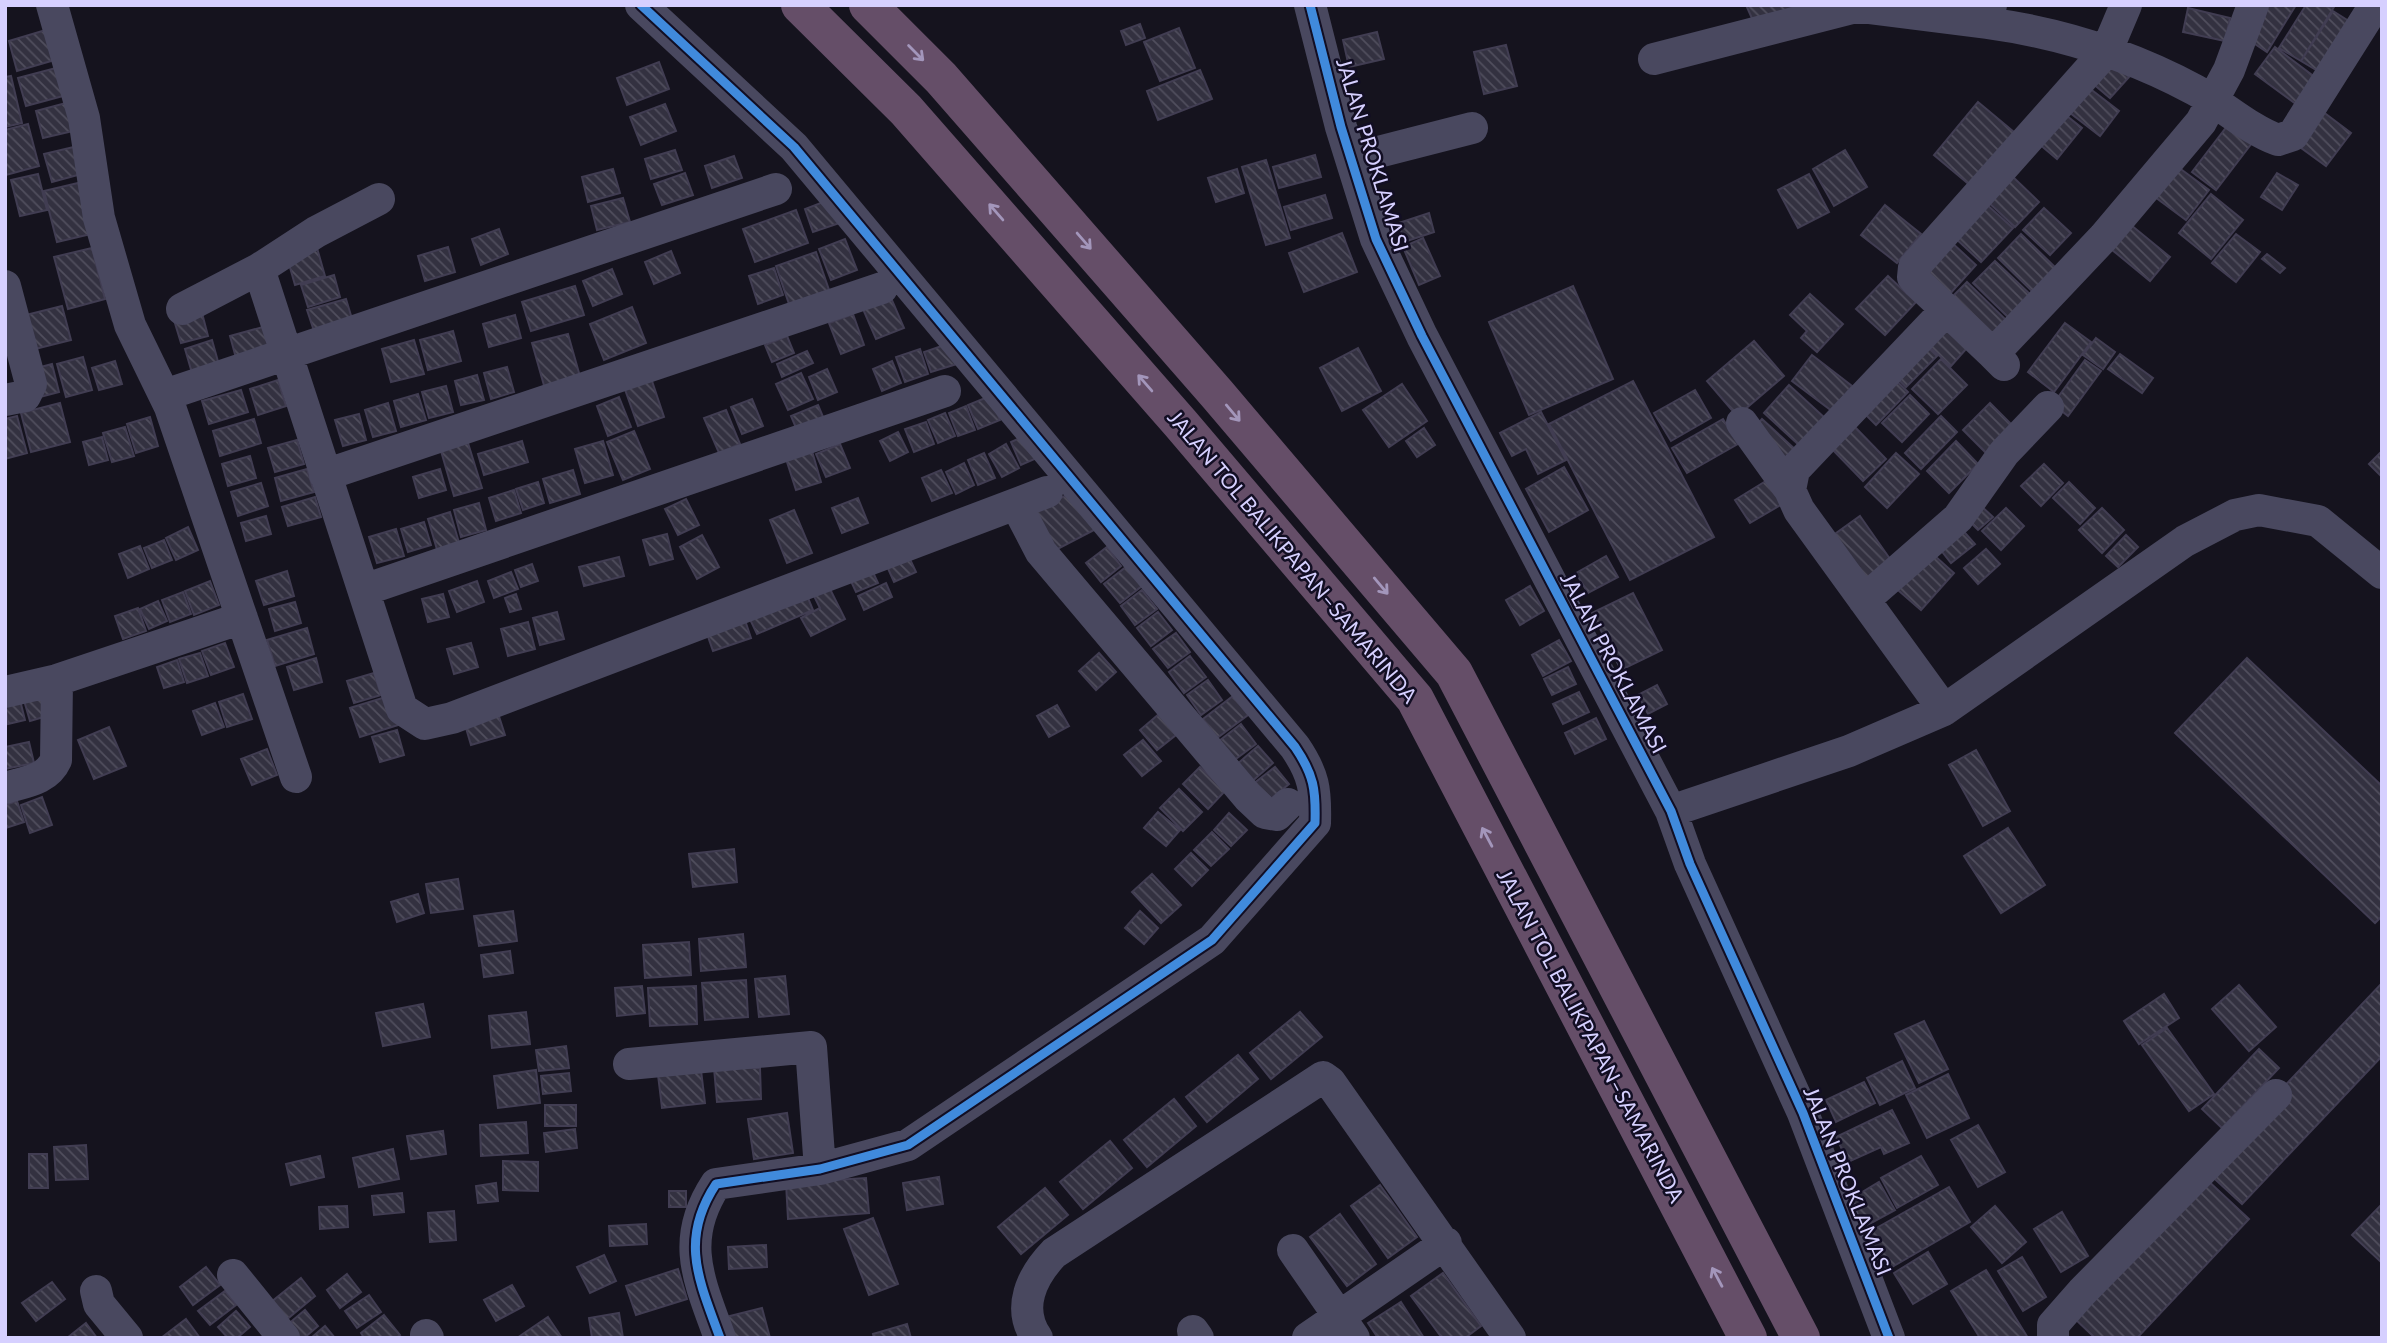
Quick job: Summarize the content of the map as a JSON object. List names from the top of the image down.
{
  "streets": {
    "highway": ["JALAN TOL BALIKPAPAN–SAMARINDA"],
    "street": ["JALAN PROKLAMASI"]
  }
}
